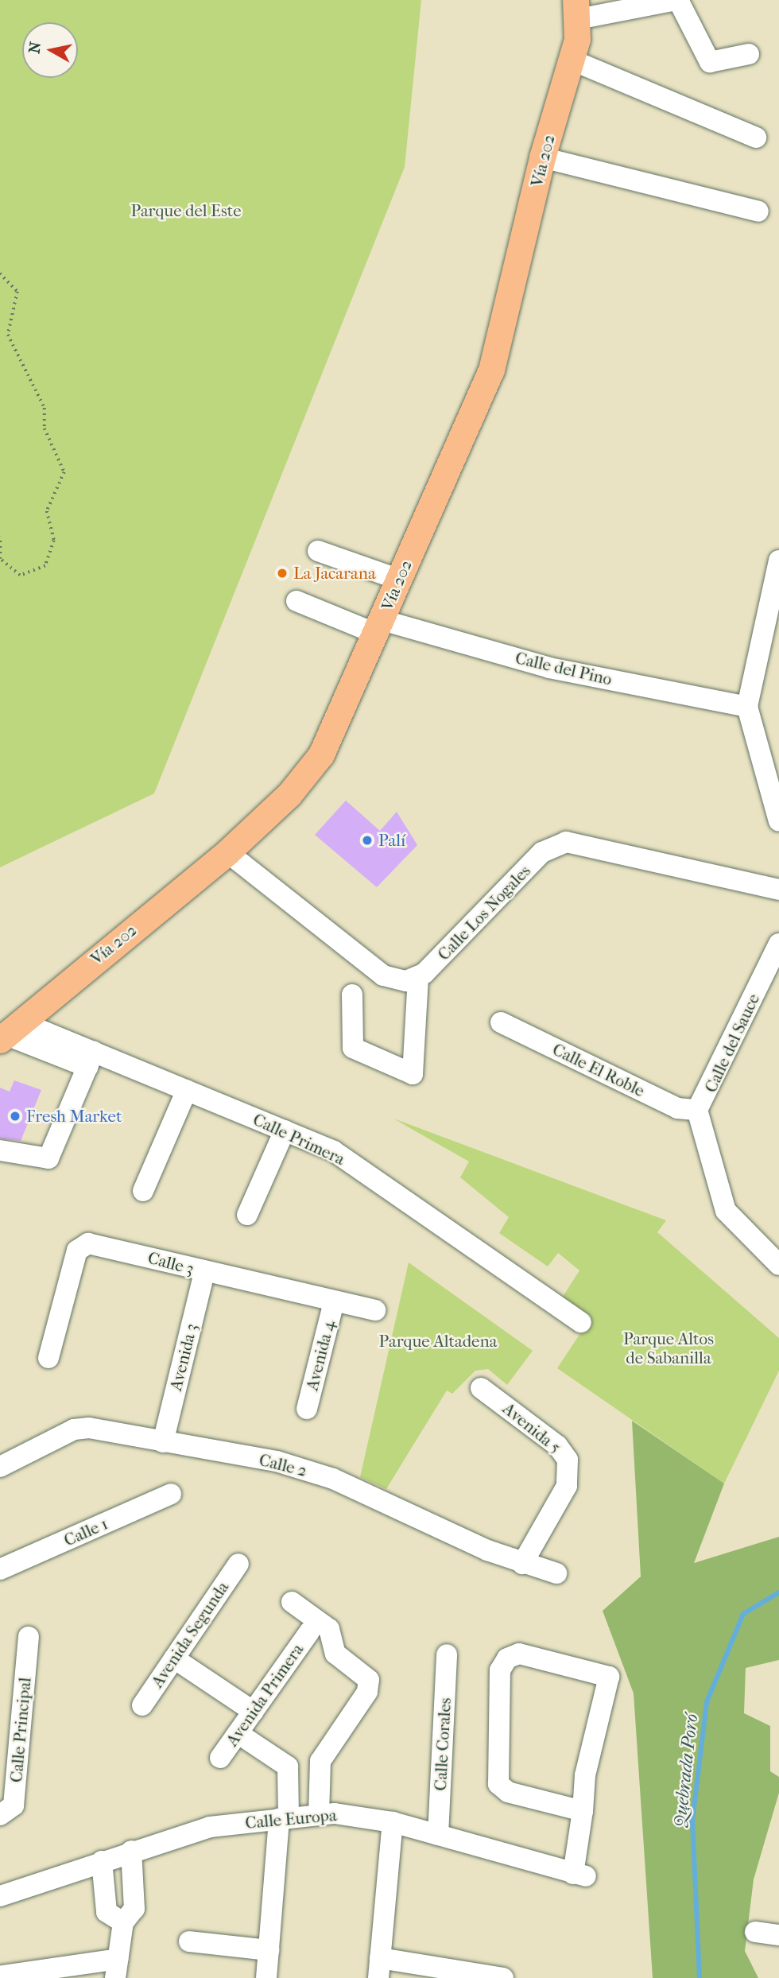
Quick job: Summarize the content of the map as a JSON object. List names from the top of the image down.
{
  "streets": {
    "main road": ["Vía 202"],
    "street": [
      "Calle del Pino",
      "Calle Los Nogales",
      "Calle del Sauce",
      "Calle El Roble",
      "Calle Primera",
      "Calle 3",
      "Avenida 4",
      "Avenida 3",
      "Avenida 5",
      "Calle 2",
      "Calle 1",
      "Avenida Segunda",
      "Avenida Primera",
      "Calle Principal",
      "Calle Corales",
      "Calle Europa"
    ]
  },
  "crossings": [
    ["Vía 202", "Calle del Pino"],
    ["Vía 202", "Calle Primera"],
    ["Calle del Sauce", "Calle El Roble"],
    ["Calle 3", "Avenida 4"],
    ["Calle 3", "Avenida 3"],
    ["Avenida 3", "Calle 2"],
    ["Avenida 5", "Calle 2"],
    ["Calle Corales", "Calle Europa"]
  ],
  "water": ["Quebrada Poró"],
  "parks": ["Parque del Este", "Parque Altos de Sabanilla", "Parque Altadena"],
  "places": ["La Jacarana", "Palí", "Fresh Market"],
  "north": "left"
}
